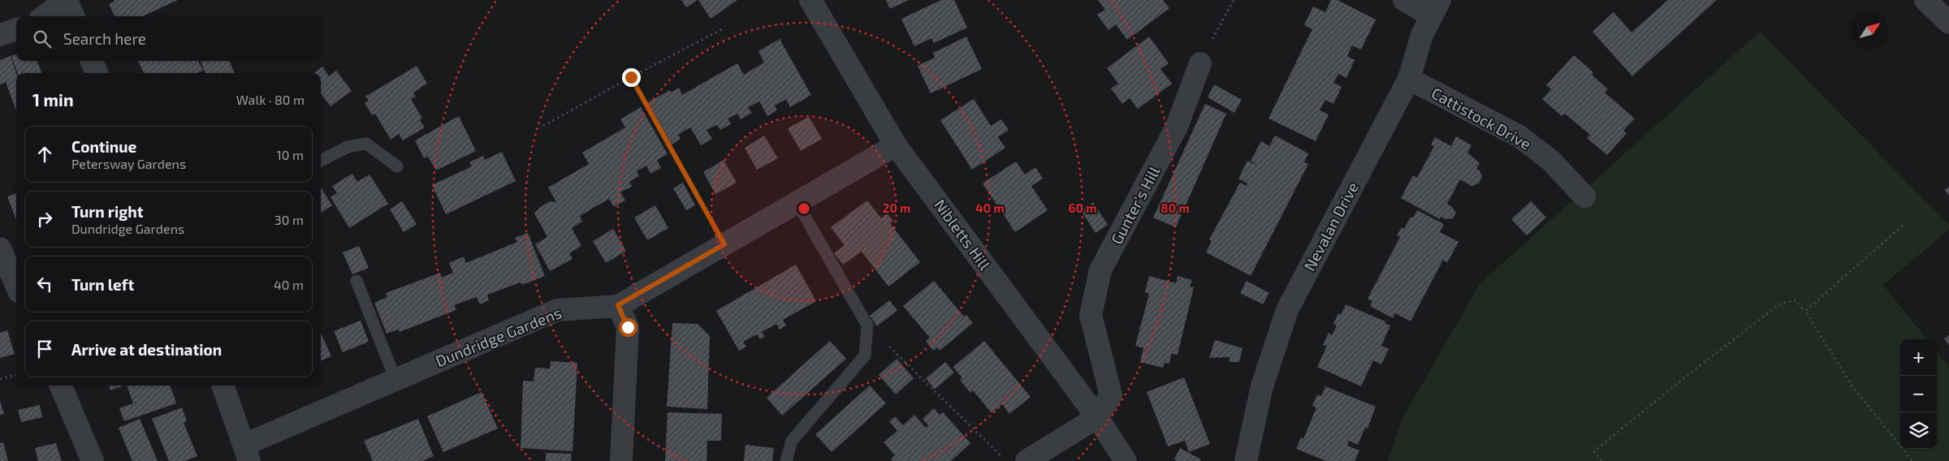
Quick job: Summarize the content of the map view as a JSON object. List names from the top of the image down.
{
  "streets": {
    "street": [
      "Cattistock Drive",
      "Gunter's Hill",
      "Nevalan Drive",
      "Nibletts Hill",
      "Dundridge Gardens"
    ]
  },
  "crossings": [
    ["Cattistock Drive", "Nevalan Drive"],
    ["Gunter's Hill", "Nibletts Hill"],
    ["Nibletts Hill", "Dundridge Gardens"]
  ],
  "north": "top right",
  "page": {
    "search": "Search here",
    "heading": ["1 min", "Walk · 80 m"],
    "list": [
      ["Continue", "Petersway Gardens", "10 m"],
      ["Turn right", "Dundridge Gardens", "30 m"],
      ["Turn left", "40 m"],
      "Arrive at destination"
    ],
    "map_buttons": ["+", "−"]
  },
  "rings": [
    "20 m",
    "40 m",
    "60 m",
    "80 m"
  ]
}
